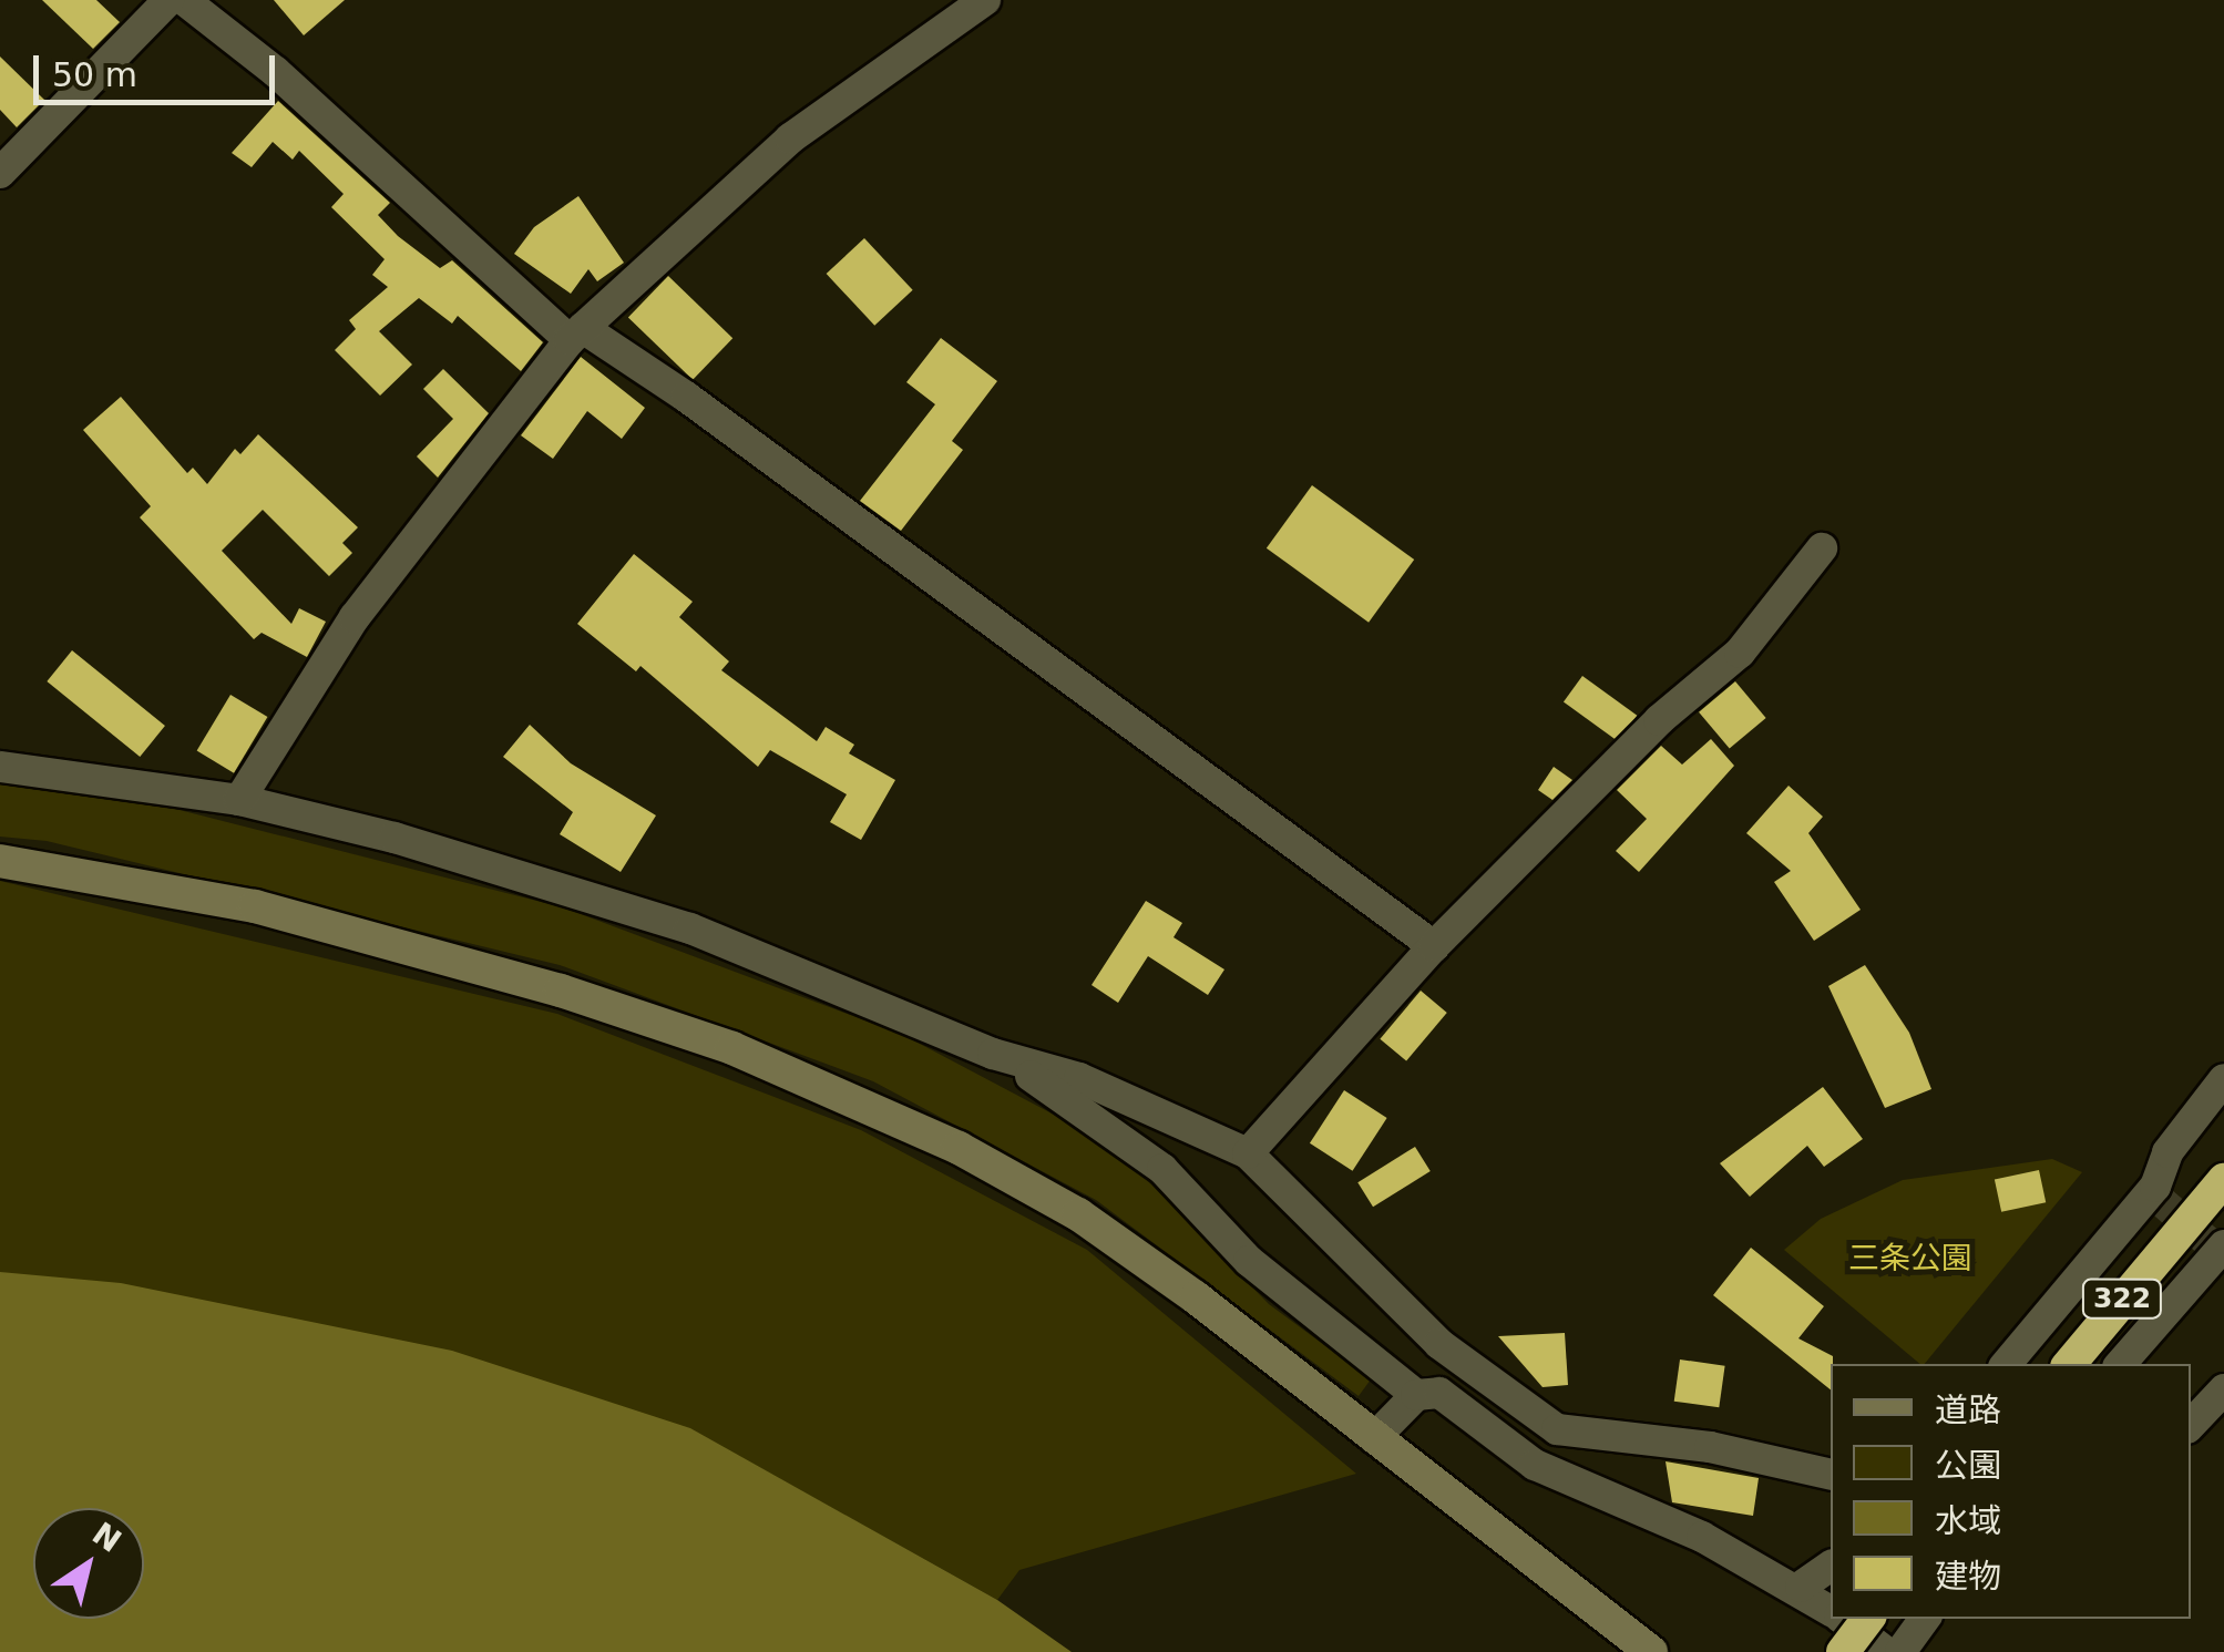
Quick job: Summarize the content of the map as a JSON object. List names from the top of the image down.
{
  "streets": {
    "highway": ["322"]
  },
  "parks": ["三条公園"],
  "legend": [
    "道路",
    "公園",
    "水域",
    "建物"
  ],
  "scale_bar": "50 m",
  "north": "top right"
}
